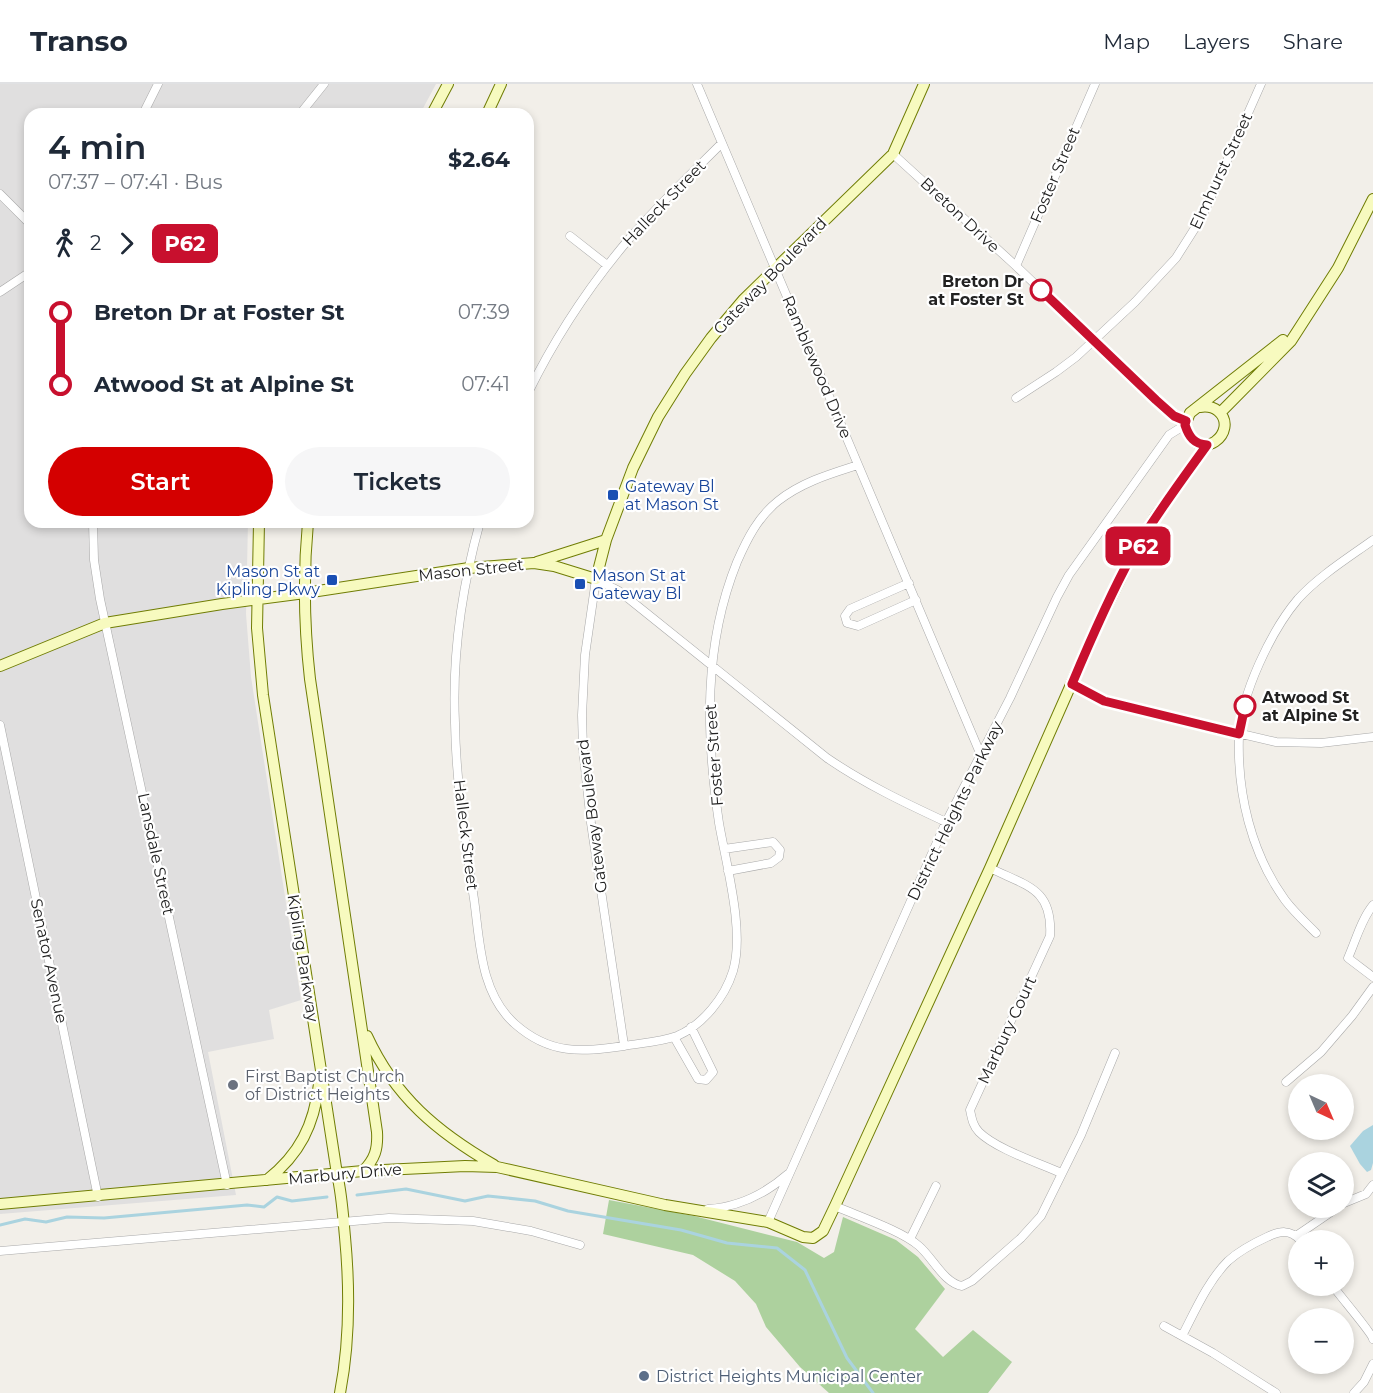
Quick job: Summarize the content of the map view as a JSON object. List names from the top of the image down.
{
  "streets": {
    "street": [
      "Elmhurst Street",
      "Foster Street",
      "Halleck Street",
      "Breton Drive",
      "Gateway Boulevard",
      "Ramblewood Drive",
      "Mason Street",
      "District Heights Parkway",
      "Lansdale Street",
      "Kipling Parkway",
      "Senator Avenue",
      "Marbury Court",
      "Marbury Drive"
    ]
  },
  "crossings": [
    ["Elmhurst Street", "Breton Drive"],
    ["Foster Street", "Halleck Street"],
    ["Foster Street", "Breton Drive"],
    ["Foster Street", "Gateway Boulevard"],
    ["Foster Street", "Ramblewood Drive"],
    ["Foster Street", "Mason Street"],
    ["Halleck Street", "Gateway Boulevard"],
    ["Halleck Street", "Ramblewood Drive"],
    ["Halleck Street", "Mason Street"],
    ["Breton Drive", "Gateway Boulevard"],
    ["Breton Drive", "District Heights Parkway"],
    ["Gateway Boulevard", "Ramblewood Drive"],
    ["Gateway Boulevard", "Mason Street"],
    ["Ramblewood Drive", "District Heights Parkway"],
    ["Mason Street", "District Heights Parkway"],
    ["Mason Street", "Lansdale Street"],
    ["Mason Street", "Kipling Parkway"],
    ["District Heights Parkway", "Marbury Drive"],
    ["Lansdale Street", "Marbury Drive"],
    ["Kipling Parkway", "Marbury Drive"],
    ["Senator Avenue", "Marbury Drive"]
  ],
  "places": {
    "other": [
      "Breton Dr at Foster St",
      "Atwood St at Alpine St",
      "First Baptist Church of District Heights",
      "District Heights Municipal Center"
    ],
    "transit": ["Gateway Bl at Mason St", "Mason St at Kipling Pkwy", "Mason St at Gateway Bl"]
  },
  "lines": ["bus line P62"],
  "north": "bottom right",
  "page": {
    "header": "Transo",
    "nav": ["Map", "Layers", "Share"],
    "on_map": "P62",
    "heading": ["4 min", "07:37 – 07:41 · Bus", "$2.64"],
    "legs": ["2", "P62"],
    "list": [
      {
        "name": "Breton Dr at Foster St",
        "value": "07:39"
      },
      {
        "name": "Atwood St at Alpine St",
        "value": "07:41"
      }
    ],
    "buttons": ["Start", "Tickets"],
    "map_buttons": ["+", "−"]
  }
}
